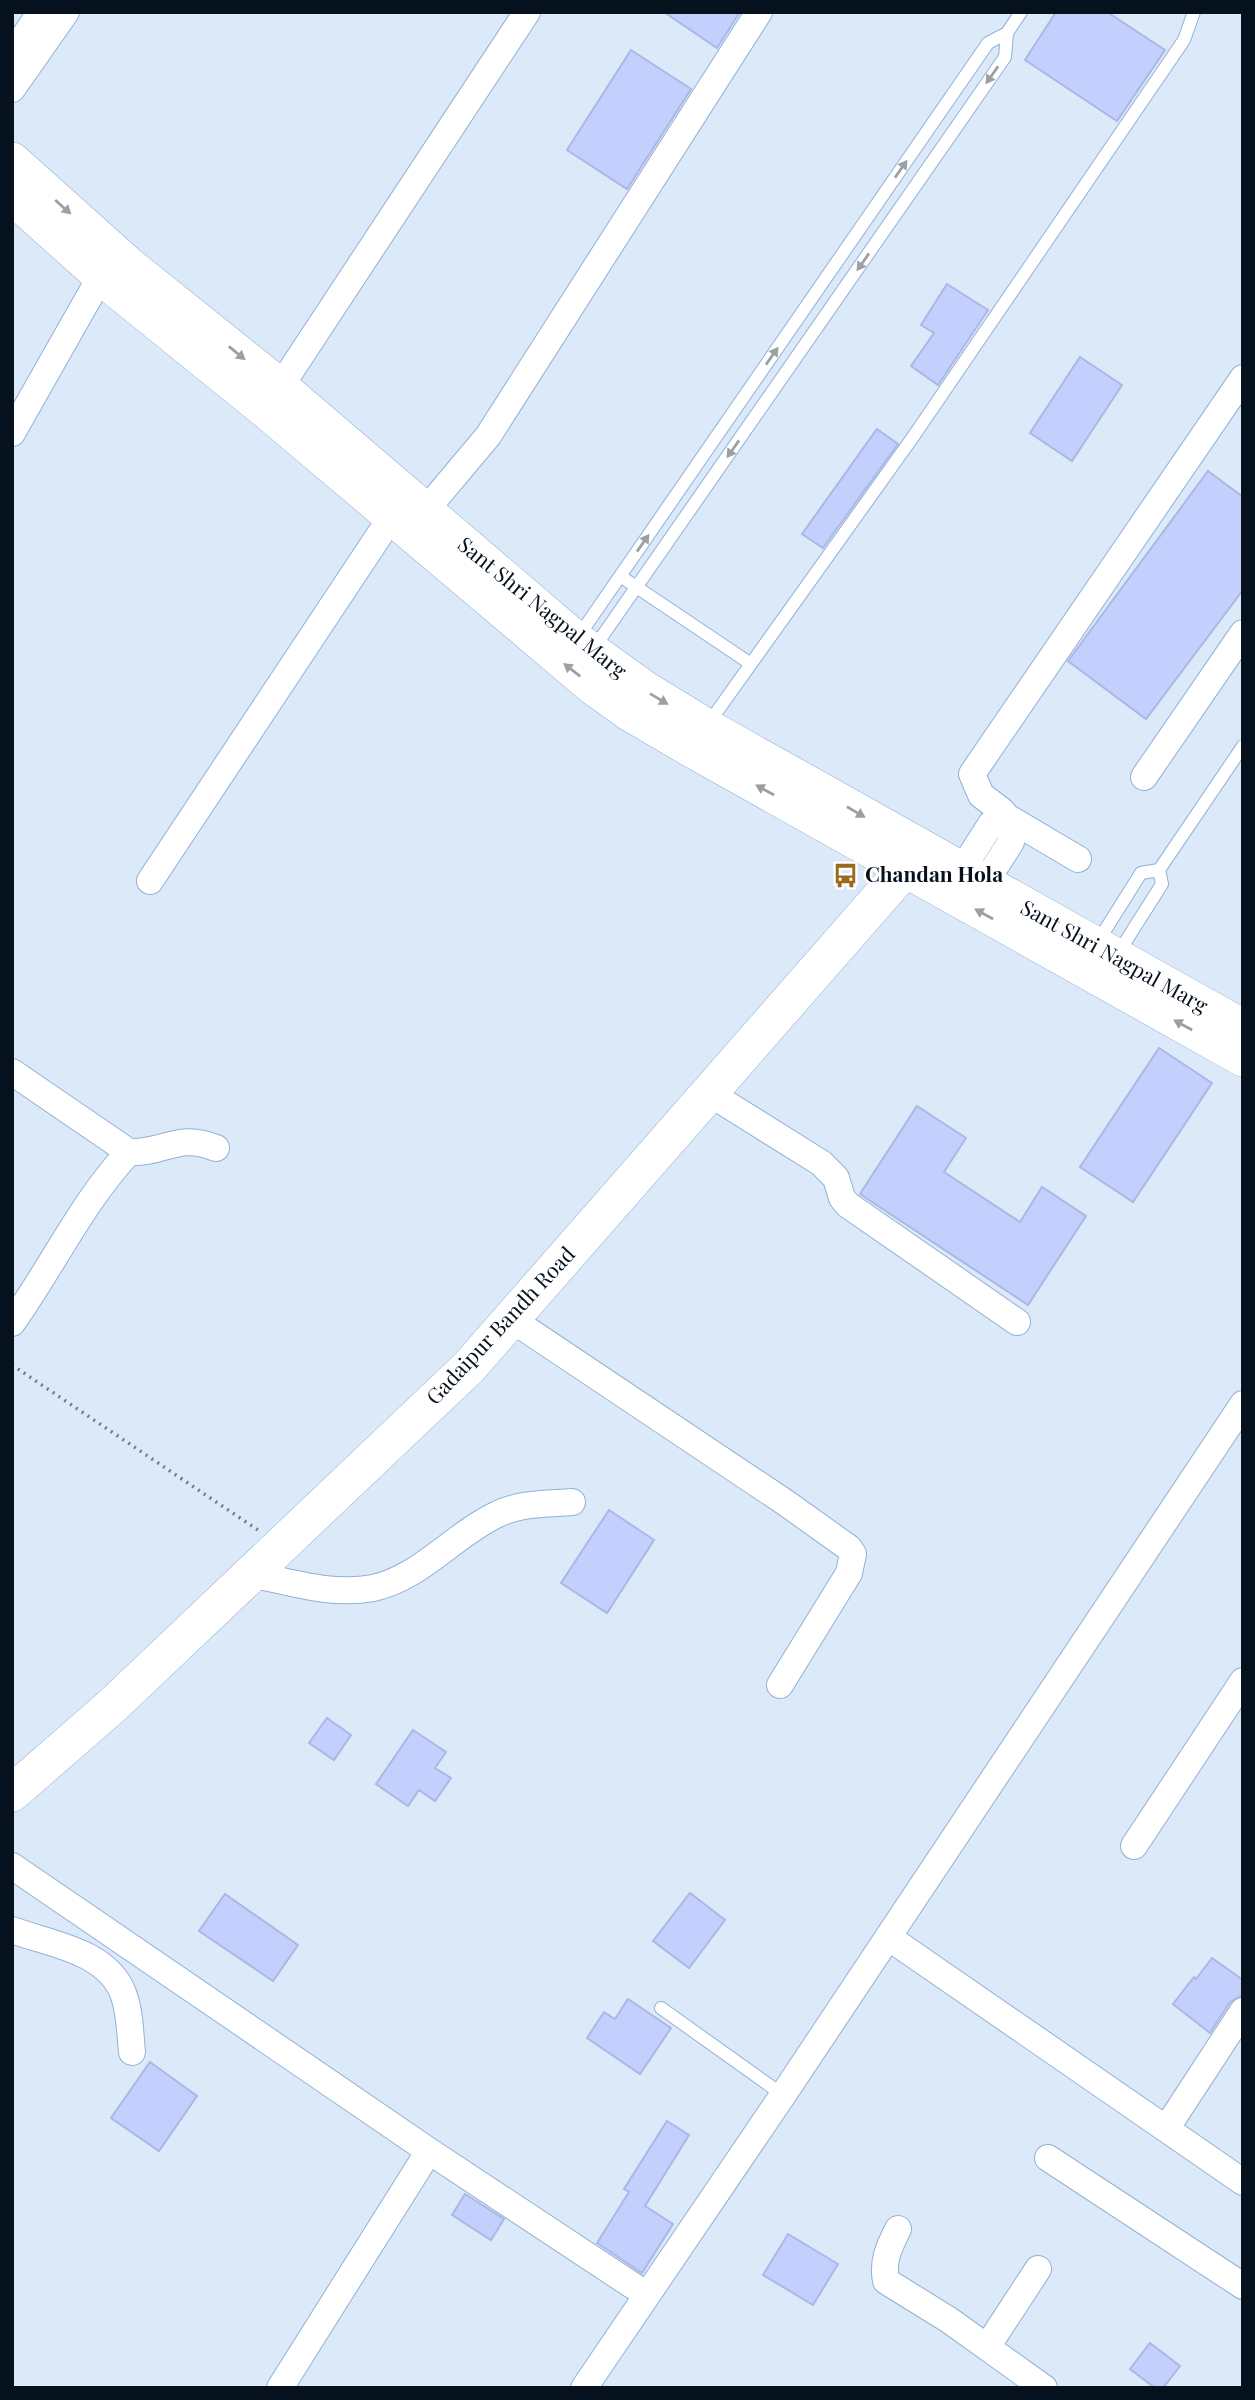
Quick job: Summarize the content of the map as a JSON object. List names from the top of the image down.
{
  "streets": {
    "main road": ["Sant Shri Nagpal Marg", "Gadaipur Bandh Road"]
  },
  "crossings": [
    ["Sant Shri Nagpal Marg", "Gadaipur Bandh Road"]
  ],
  "places": {
    "bus stop": ["Chandan Hola"]
  }
}
